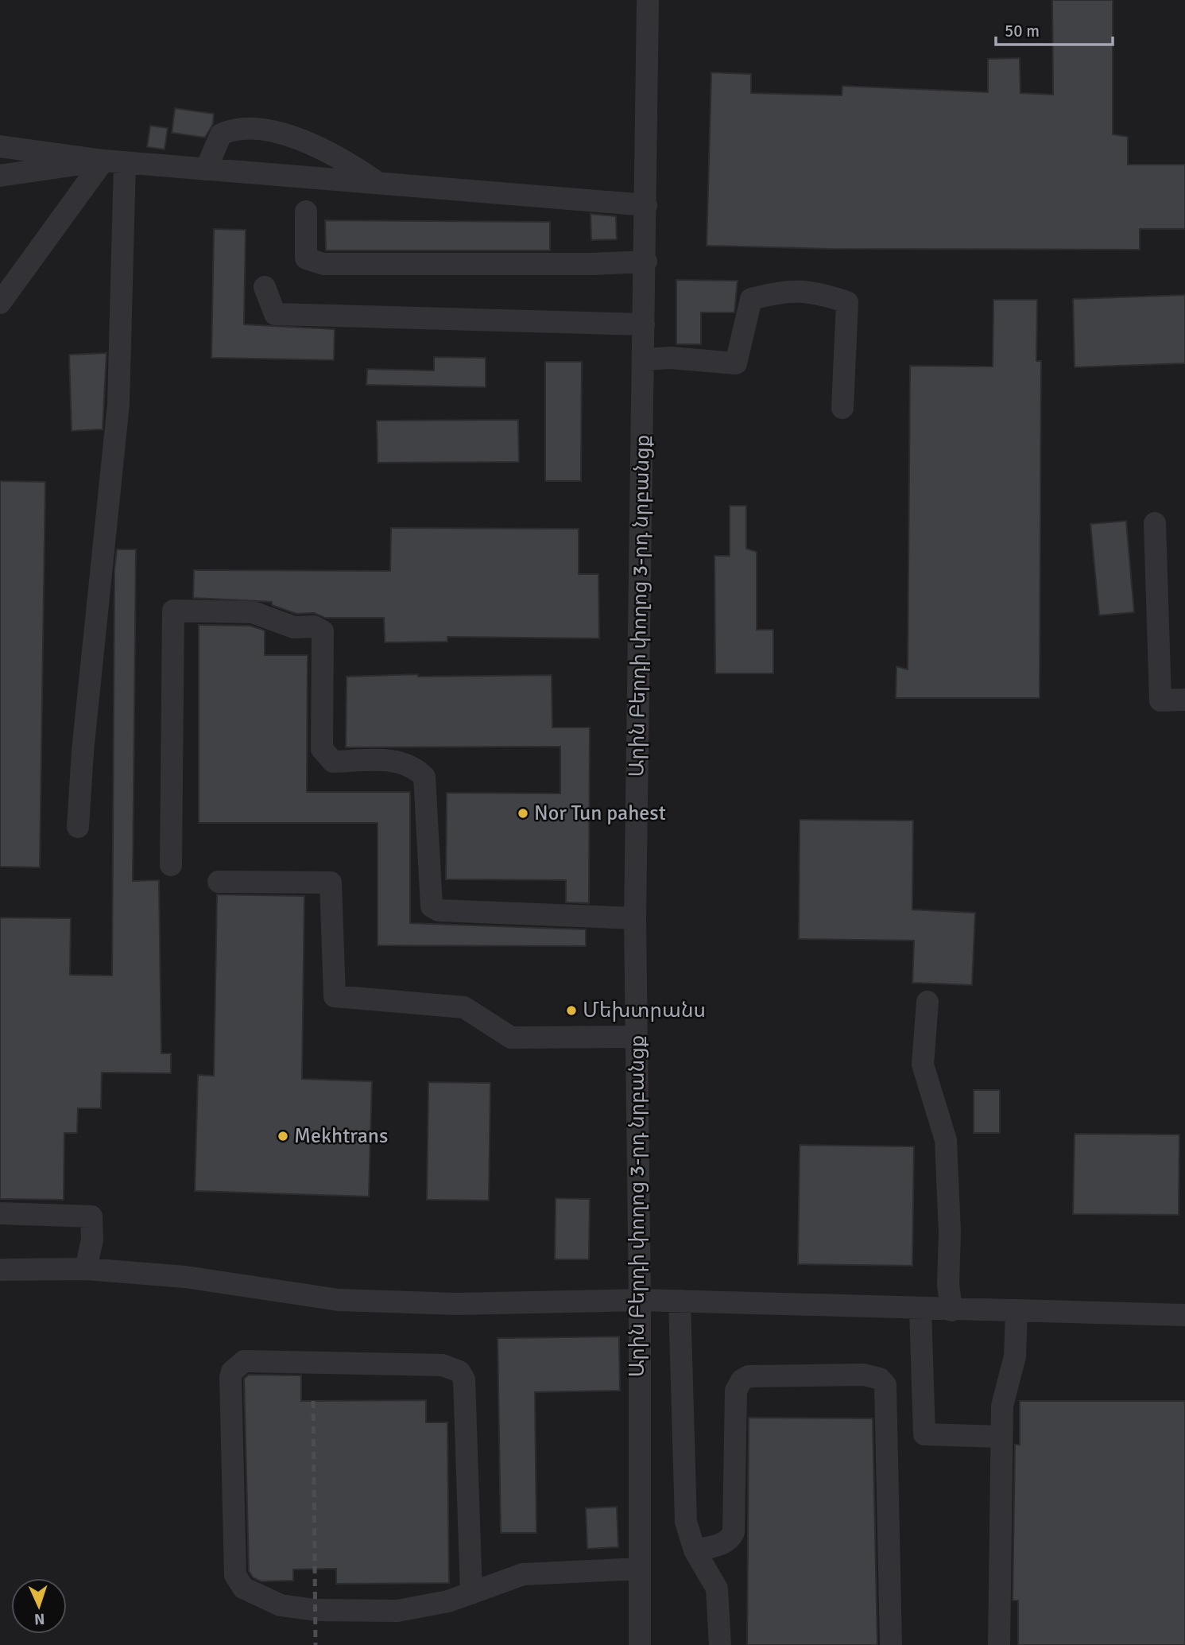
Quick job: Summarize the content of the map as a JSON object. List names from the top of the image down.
{
  "streets": {
    "street": ["Արին Բերդի փողոց 3-րդ նրբանցք"]
  },
  "places": ["Nor Tun pahest", "Մեխտրանս", "Mekhtrans"],
  "scale_bar": "50 m",
  "north": "bottom"
}
